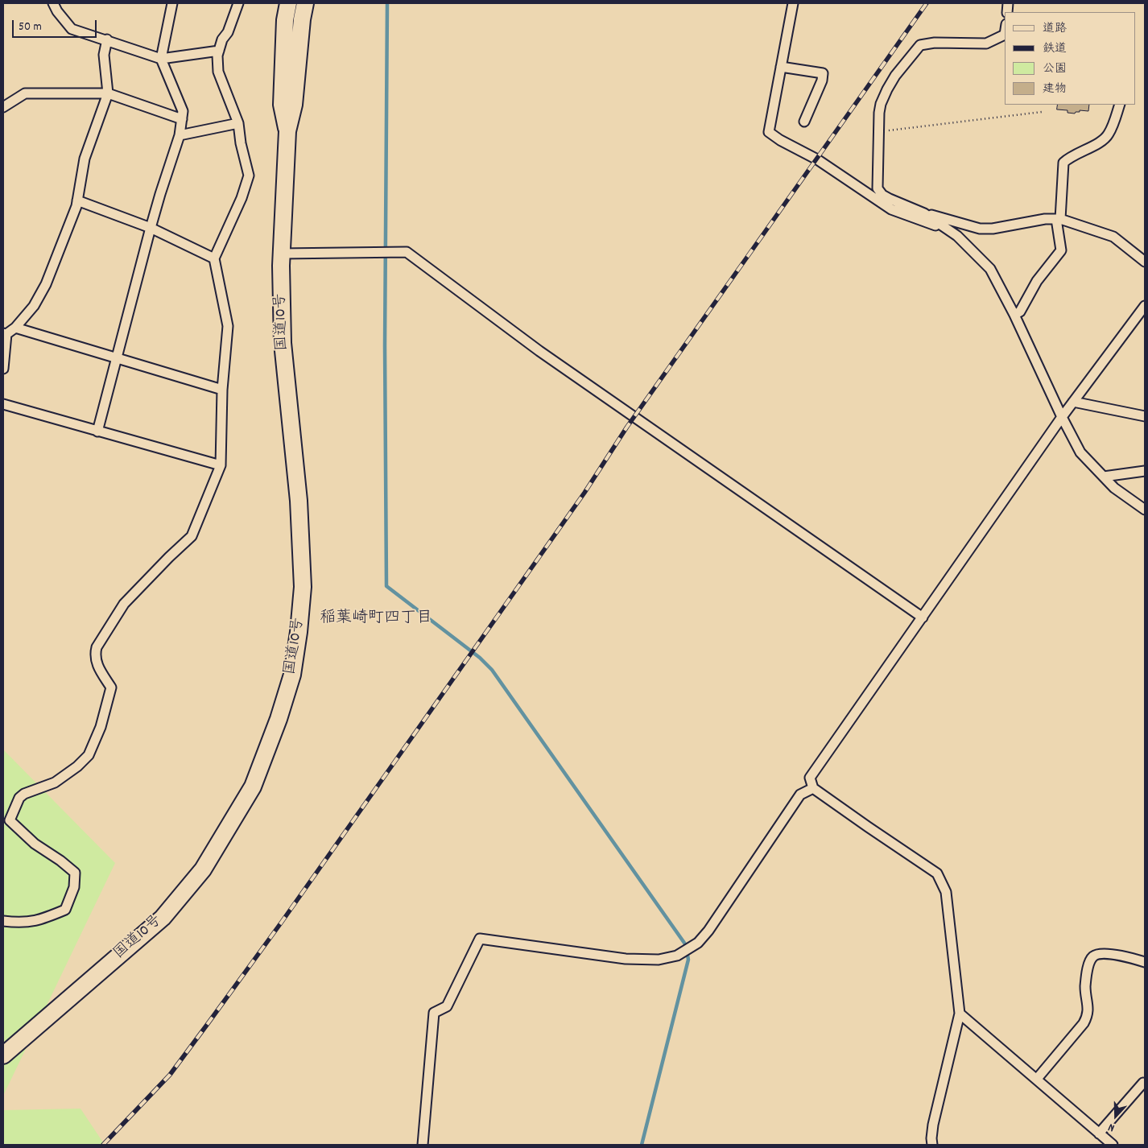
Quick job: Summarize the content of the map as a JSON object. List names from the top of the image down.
{
  "streets": {
    "highway": ["国道10号"]
  },
  "districts": ["稲葉崎町四丁目"],
  "legend": [
    "道路",
    "鉄道",
    "公園",
    "建物"
  ],
  "scale_bar": "50 m",
  "north": "bottom"
}
